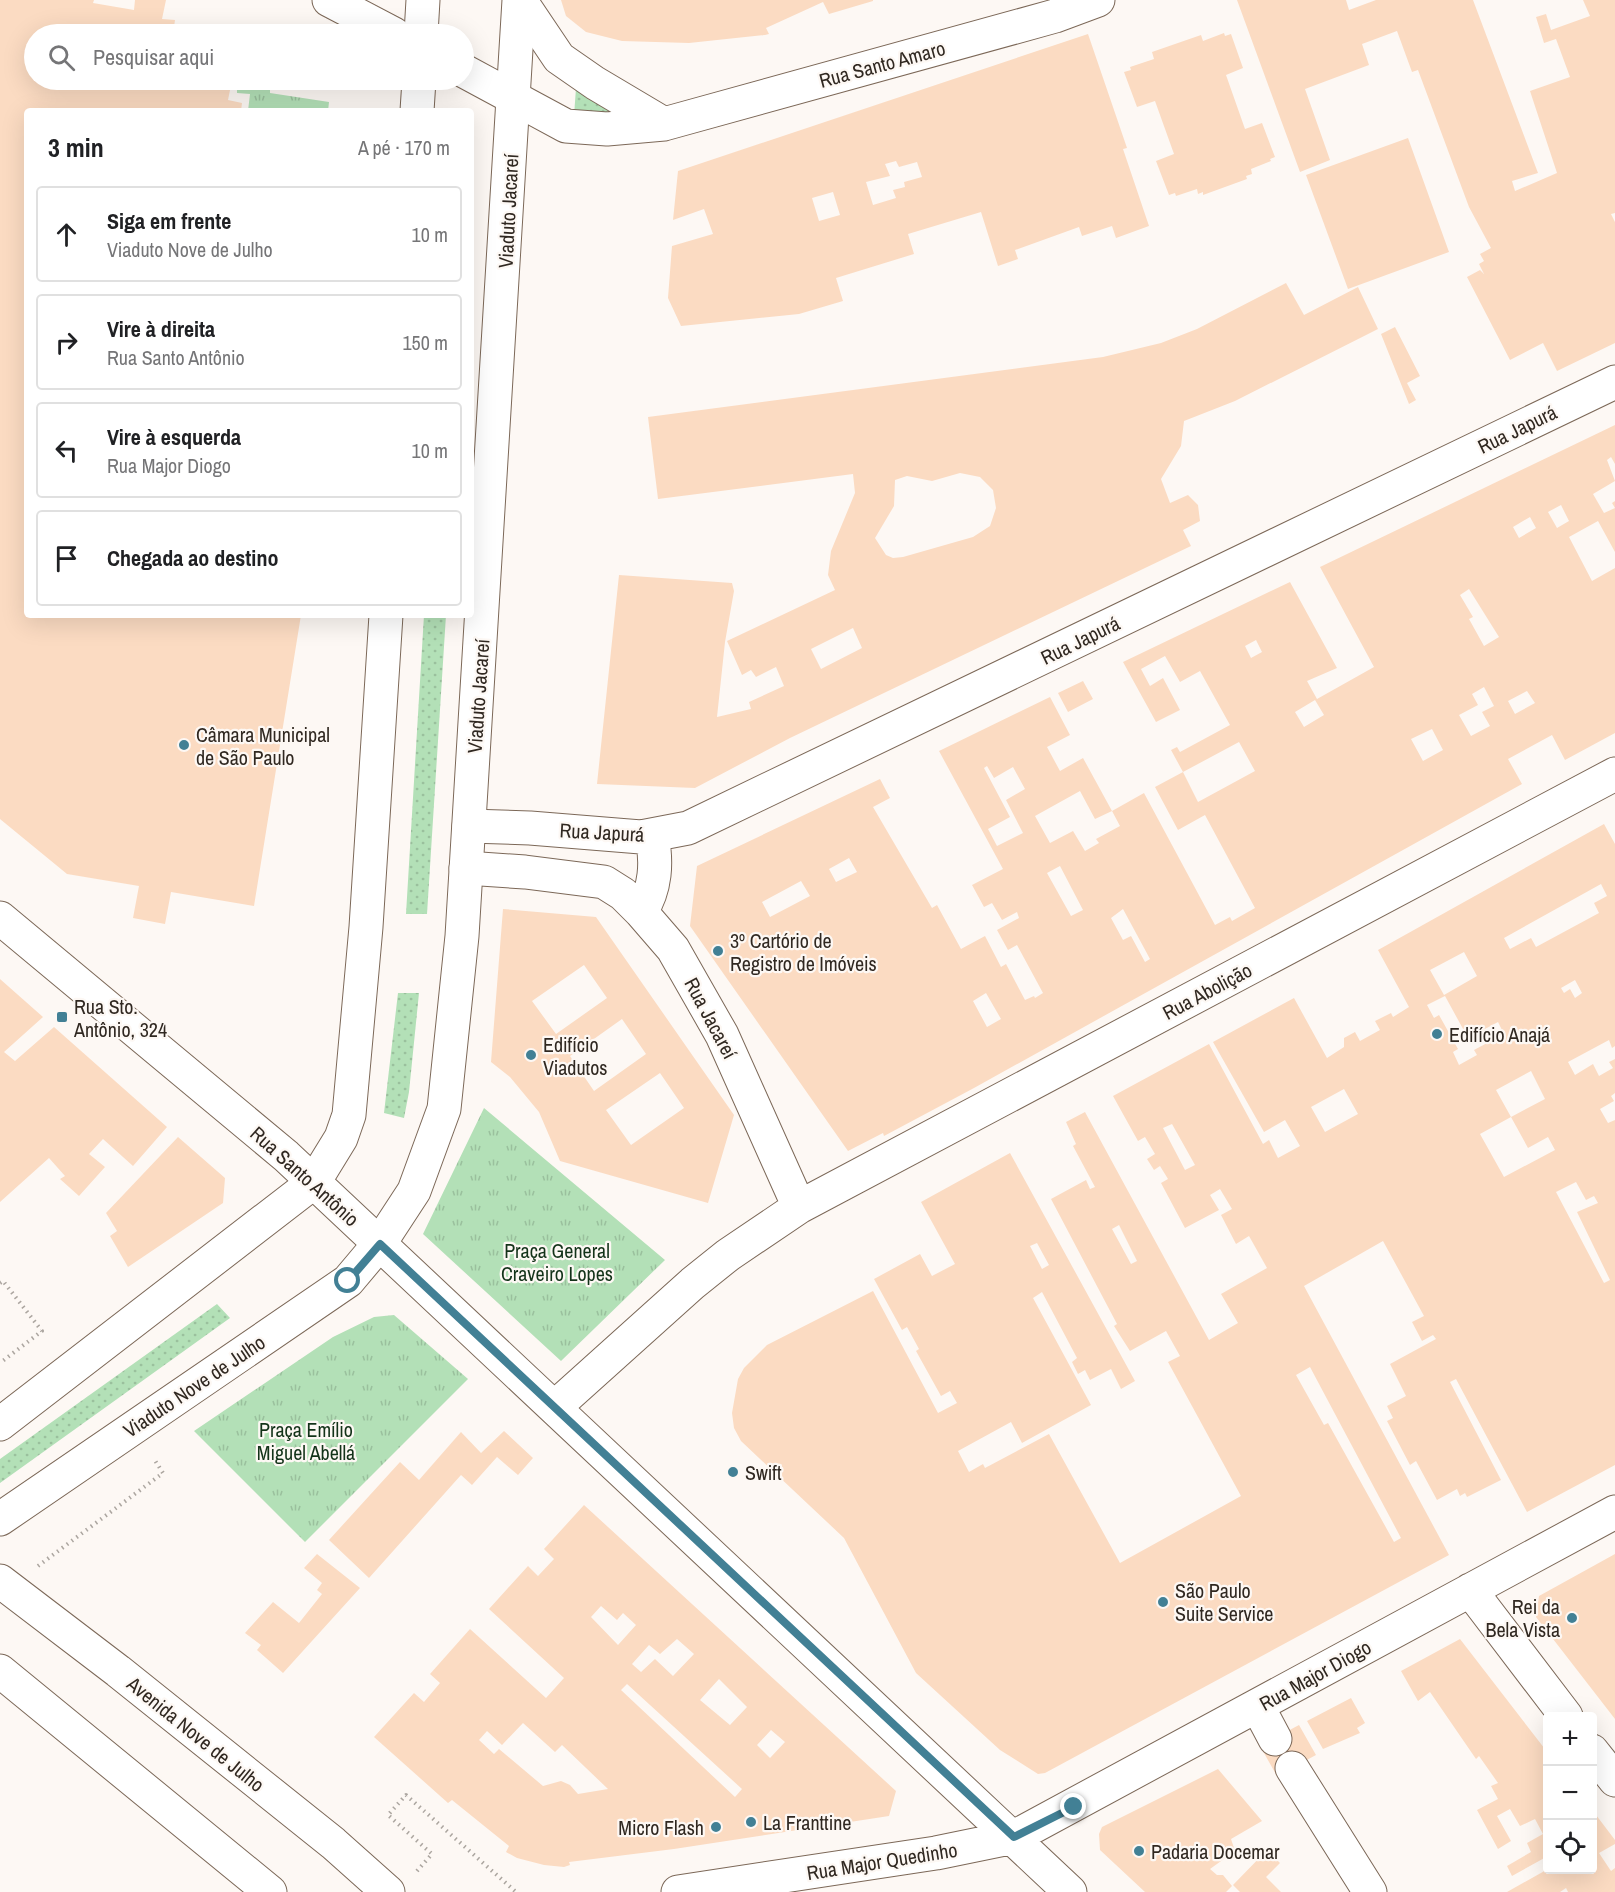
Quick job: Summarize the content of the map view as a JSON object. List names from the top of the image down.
{
  "streets": {
    "street": [
      "Rua Santo Amaro",
      "Viaduto Jacareí",
      "Rua Japurá",
      "Rua Abolição",
      "Rua Jacareí",
      "Rua Santo Antônio",
      "Viaduto Nove de Julho",
      "Rua Major Diogo",
      "Avenida Nove de Julho",
      "Rua Major Quedinho"
    ]
  },
  "crossings": [
    ["Rua Santo Amaro", "Viaduto Jacareí"],
    ["Viaduto Jacareí", "Rua Japurá"],
    ["Viaduto Jacareí", "Rua Santo Antônio"],
    ["Viaduto Jacareí", "Viaduto Nove de Julho"],
    ["Rua Abolição", "Rua Jacareí"],
    ["Rua Santo Antônio", "Viaduto Nove de Julho"],
    ["Rua Santo Antônio", "Rua Major Diogo"],
    ["Rua Santo Antônio", "Rua Major Quedinho"],
    ["Rua Major Diogo", "Rua Major Quedinho"]
  ],
  "parks": ["Praça General Craveiro Lopes", "Praça Emílio Miguel Abellá"],
  "places": {
    "other": [
      "Câmara Municipal de São Paulo",
      "3º Cartório de Registro de Imóveis",
      "Edifício Anajá",
      "Edifício Viadutos",
      "Swift",
      "São Paulo Suite Service",
      "Rei da Bela Vista",
      "La Franttine",
      "Micro Flash",
      "Padaria Docemar"
    ],
    "transit": ["Rua Sto. Antônio, 324"]
  },
  "page": {
    "search": "Pesquisar aqui",
    "heading": ["3 min", "A pé · 170 m"],
    "list": [
      ["Siga em frente", "Viaduto Nove de Julho", "10 m"],
      ["Vire à direita", "Rua Santo Antônio", "150 m"],
      ["Vire à esquerda", "Rua Major Diogo", "10 m"],
      "Chegada ao destino"
    ],
    "map_buttons": ["+", "−"]
  }
}
